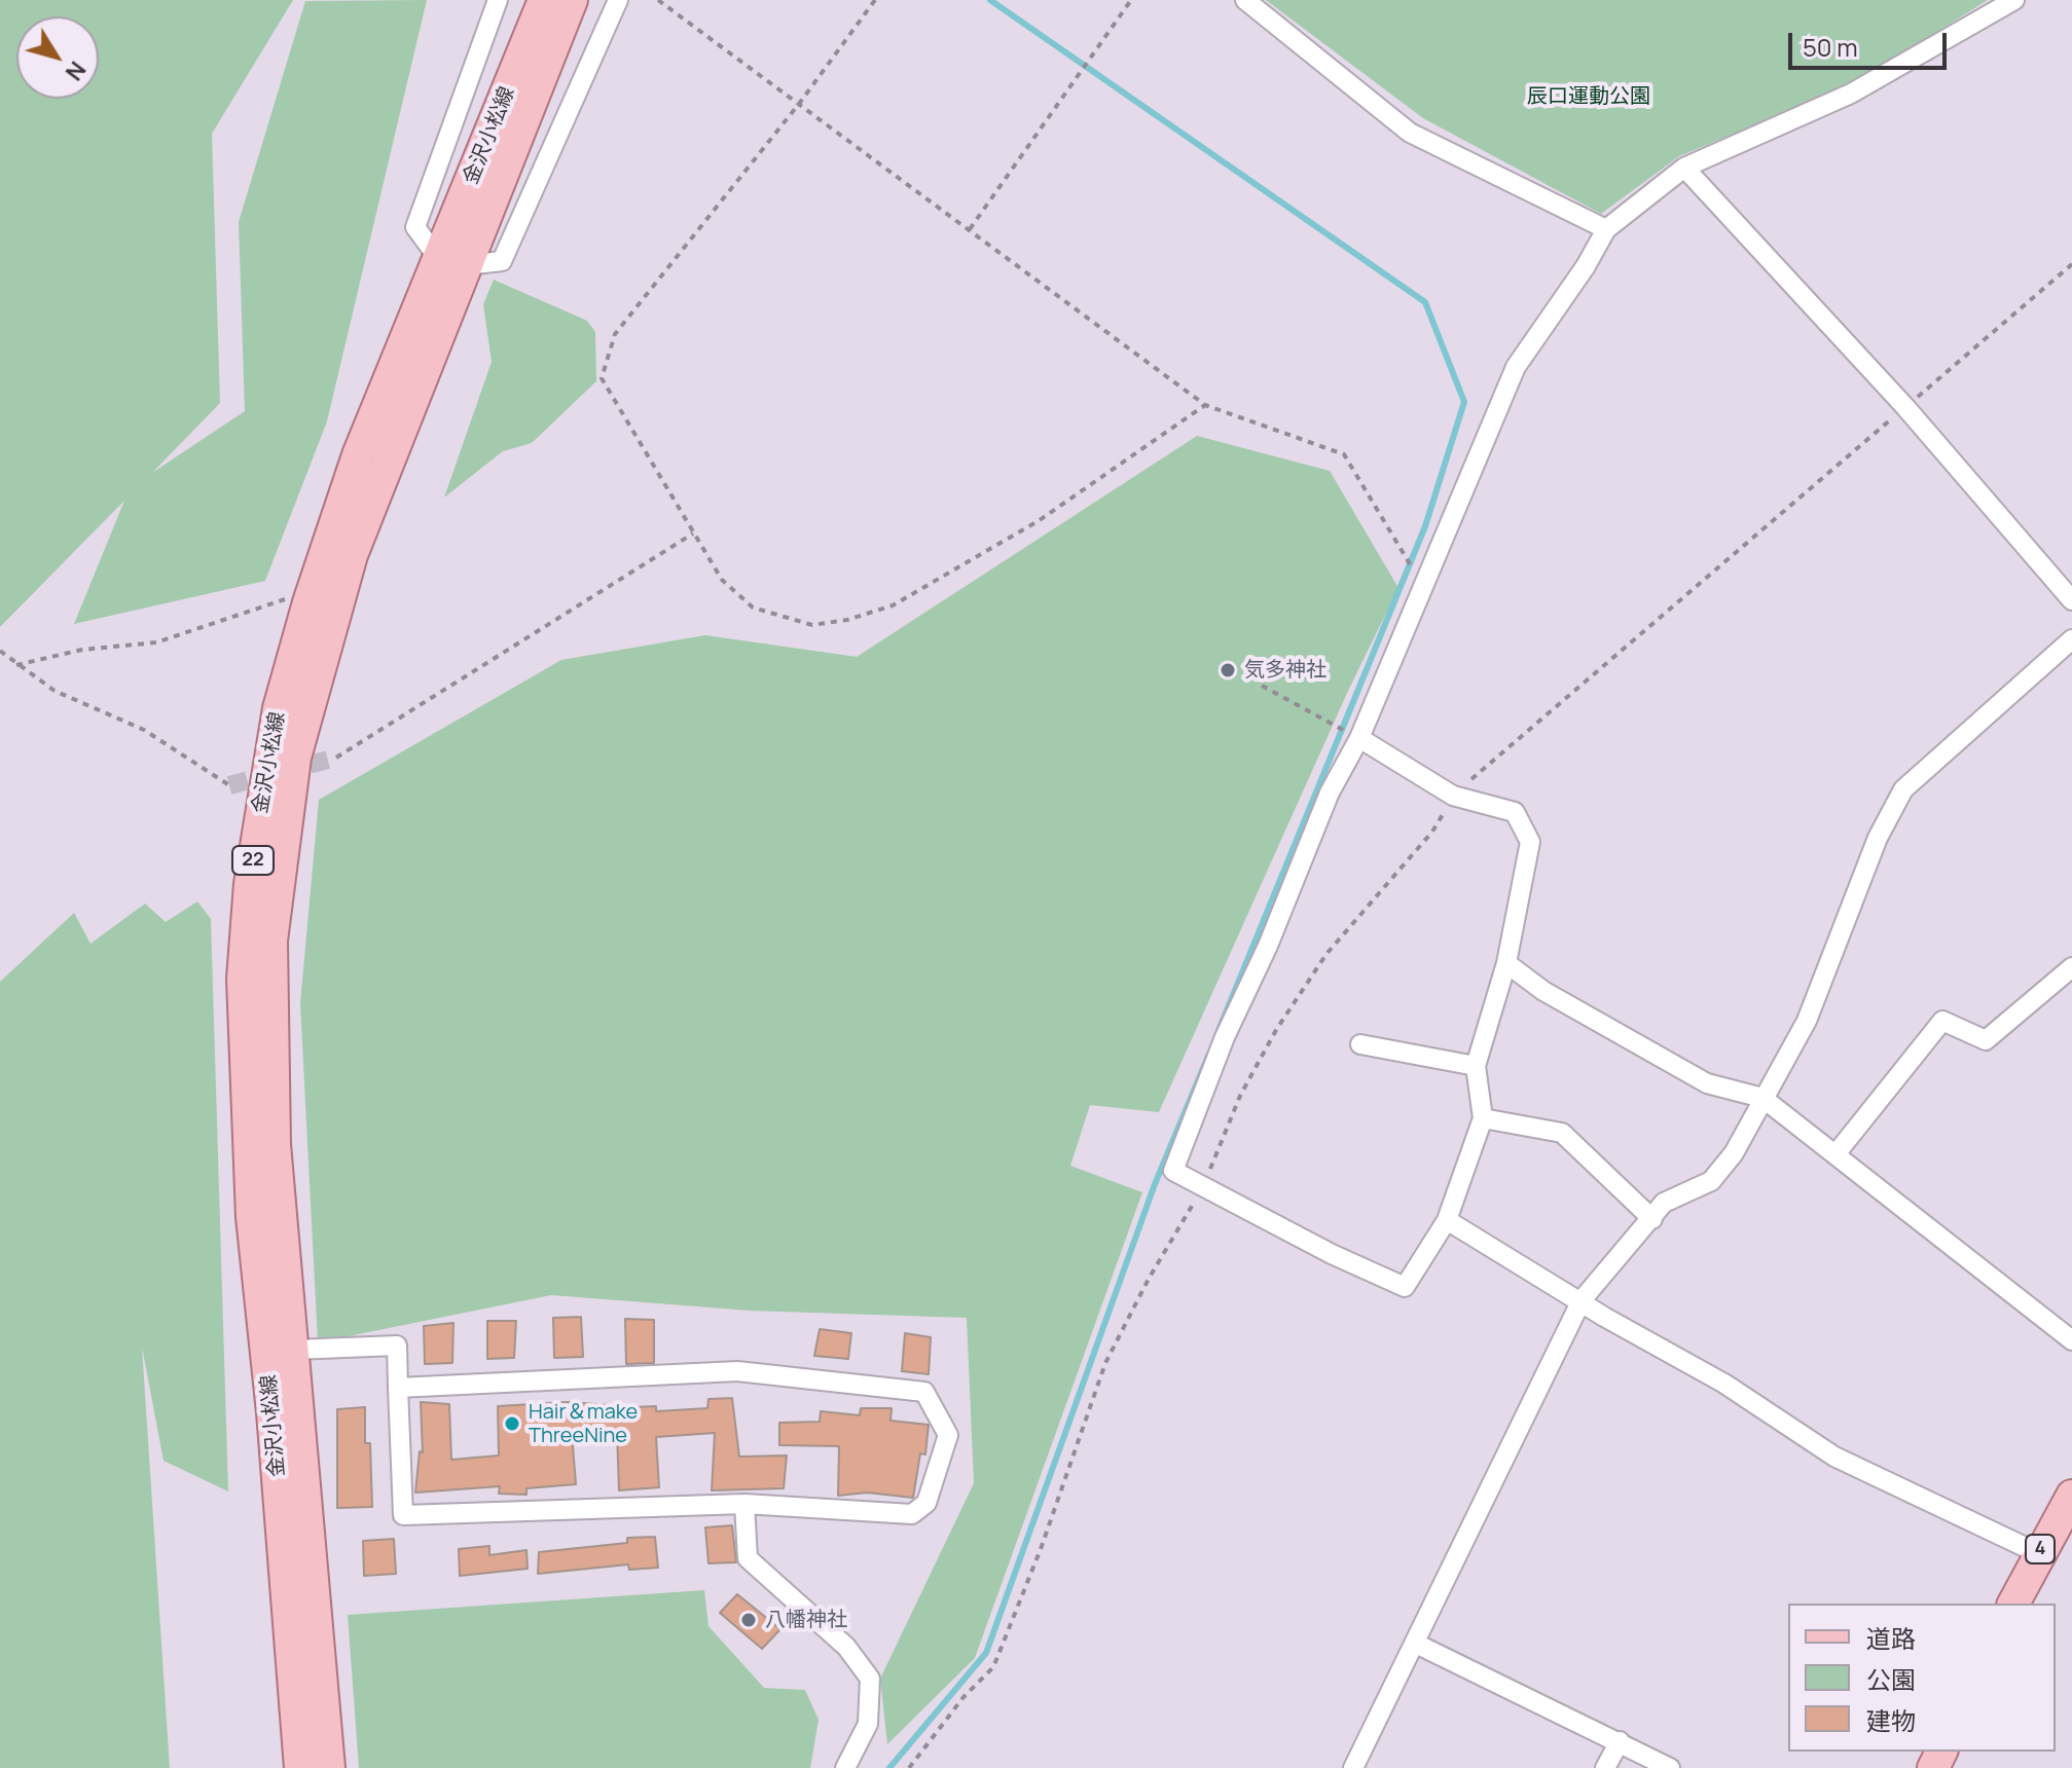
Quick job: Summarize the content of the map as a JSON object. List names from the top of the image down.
{
  "streets": {
    "main road": ["金沢小松線", "22", "4"]
  },
  "parks": ["辰口運動公園"],
  "places": ["気多神社", "Hair＆make ThreeNine", "八幡神社"],
  "legend": ["道路", "公園", "建物"],
  "scale_bar": "50 m",
  "north": "bottom right"
}
